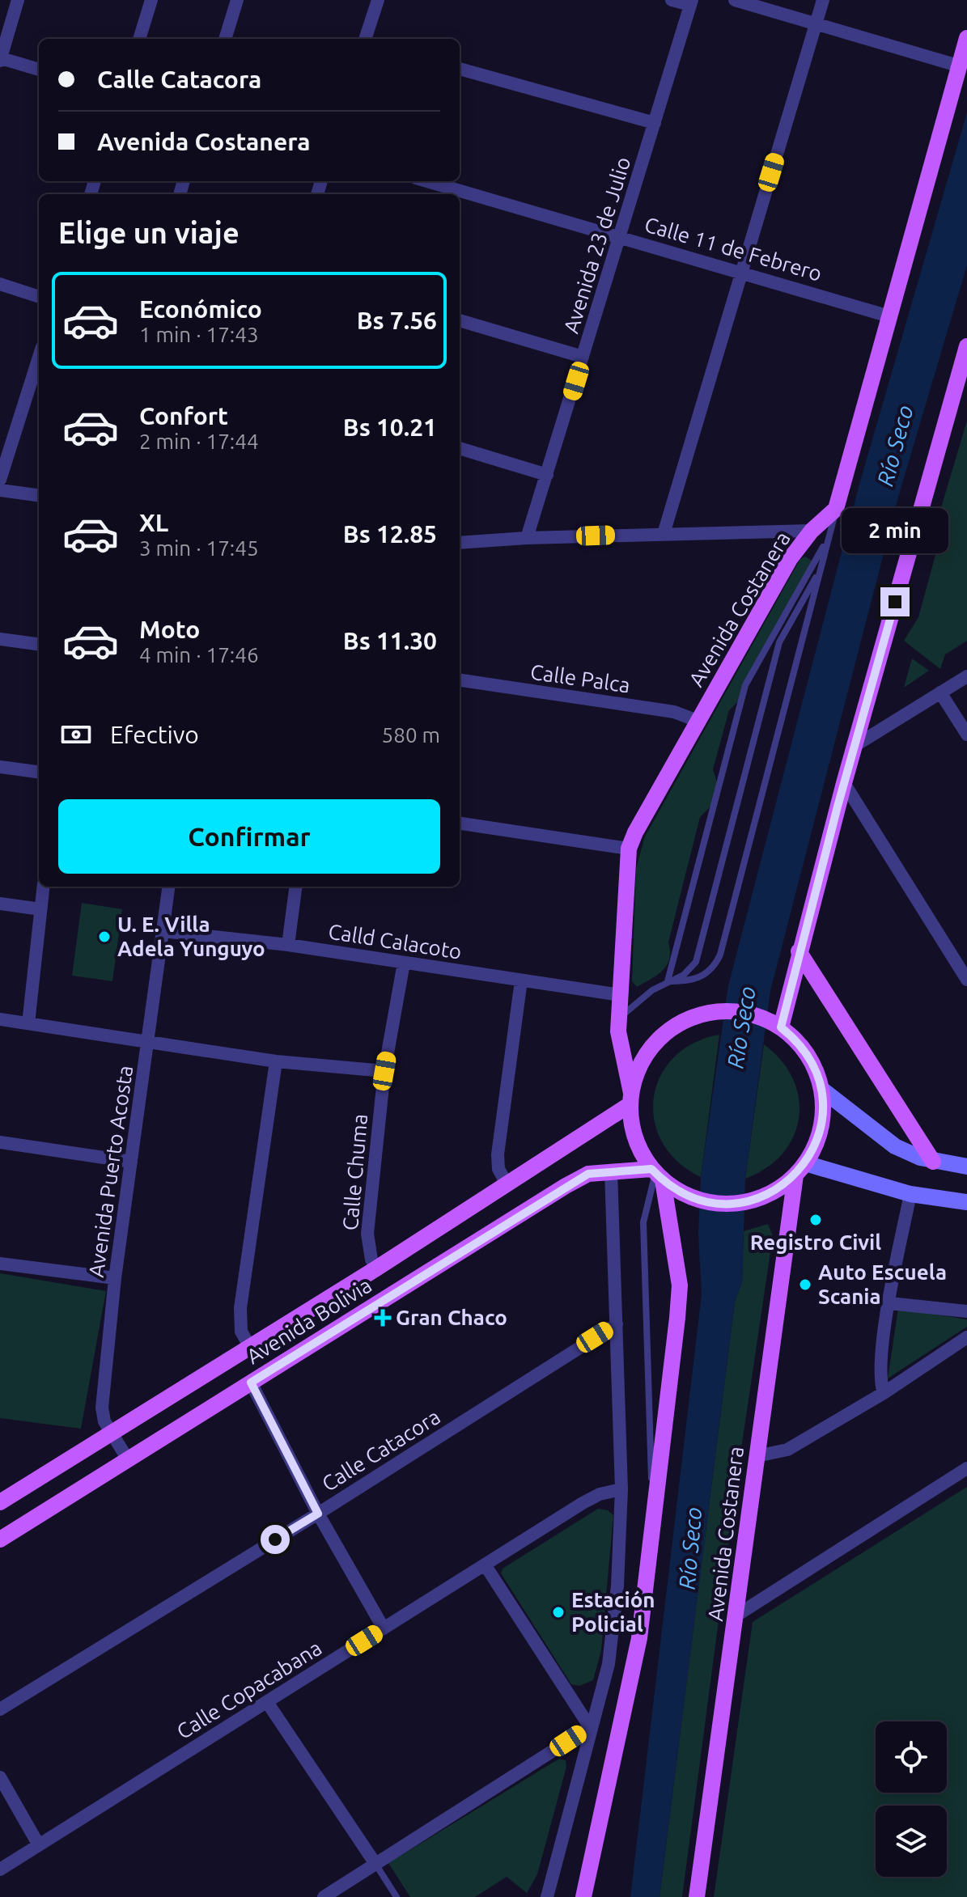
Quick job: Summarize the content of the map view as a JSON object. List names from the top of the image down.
{
  "streets": {
    "main road": ["Avenida Costanera", "Avenida Bolivia"],
    "street": [
      "Avenida 23 de Julio",
      "Calle 11 de Febrero",
      "Calle Palca",
      "Calld Calacoto",
      "Avenida Puerto Acosta",
      "Calle Chuma",
      "Calle Catacora",
      "Calle Copacabana"
    ]
  },
  "crossings": [
    ["Avenida 23 de Julio", "Calle 11 de Febrero"],
    ["Avenida Costanera", "Calle Palca"],
    ["Avenida Costanera", "Calld Calacoto"],
    ["Avenida Costanera", "Avenida Bolivia"],
    ["Calld Calacoto", "Avenida Puerto Acosta"],
    ["Calld Calacoto", "Calle Chuma"],
    ["Avenida Puerto Acosta", "Avenida Bolivia"],
    ["Calle Chuma", "Avenida Bolivia"]
  ],
  "water": ["Río Seco"],
  "places": {
    "other": [
      "U. E. Villa Adela Yunguyo",
      "Registro Civil",
      "Auto Escuela Scania",
      "Estación Policial"
    ],
    "health": ["Gran Chaco"]
  },
  "page": {
    "banner": ["Calle Catacora", "Avenida Costanera"],
    "heading": "Elige un viaje",
    "list": [
      {
        "name": "Económico",
        "note": "1 min · 17:43",
        "value": "Bs 7.56"
      },
      {
        "name": "Confort",
        "note": "2 min · 17:44",
        "value": "Bs 10.21"
      },
      {
        "name": "XL",
        "note": "3 min · 17:45",
        "value": "Bs 12.85"
      },
      {
        "name": "Moto",
        "note": "4 min · 17:46",
        "value": "Bs 11.30"
      }
    ],
    "bubble": "2 min",
    "pay": ["Efectivo", "580 m"],
    "buttons": "Confirmar"
  }
}
